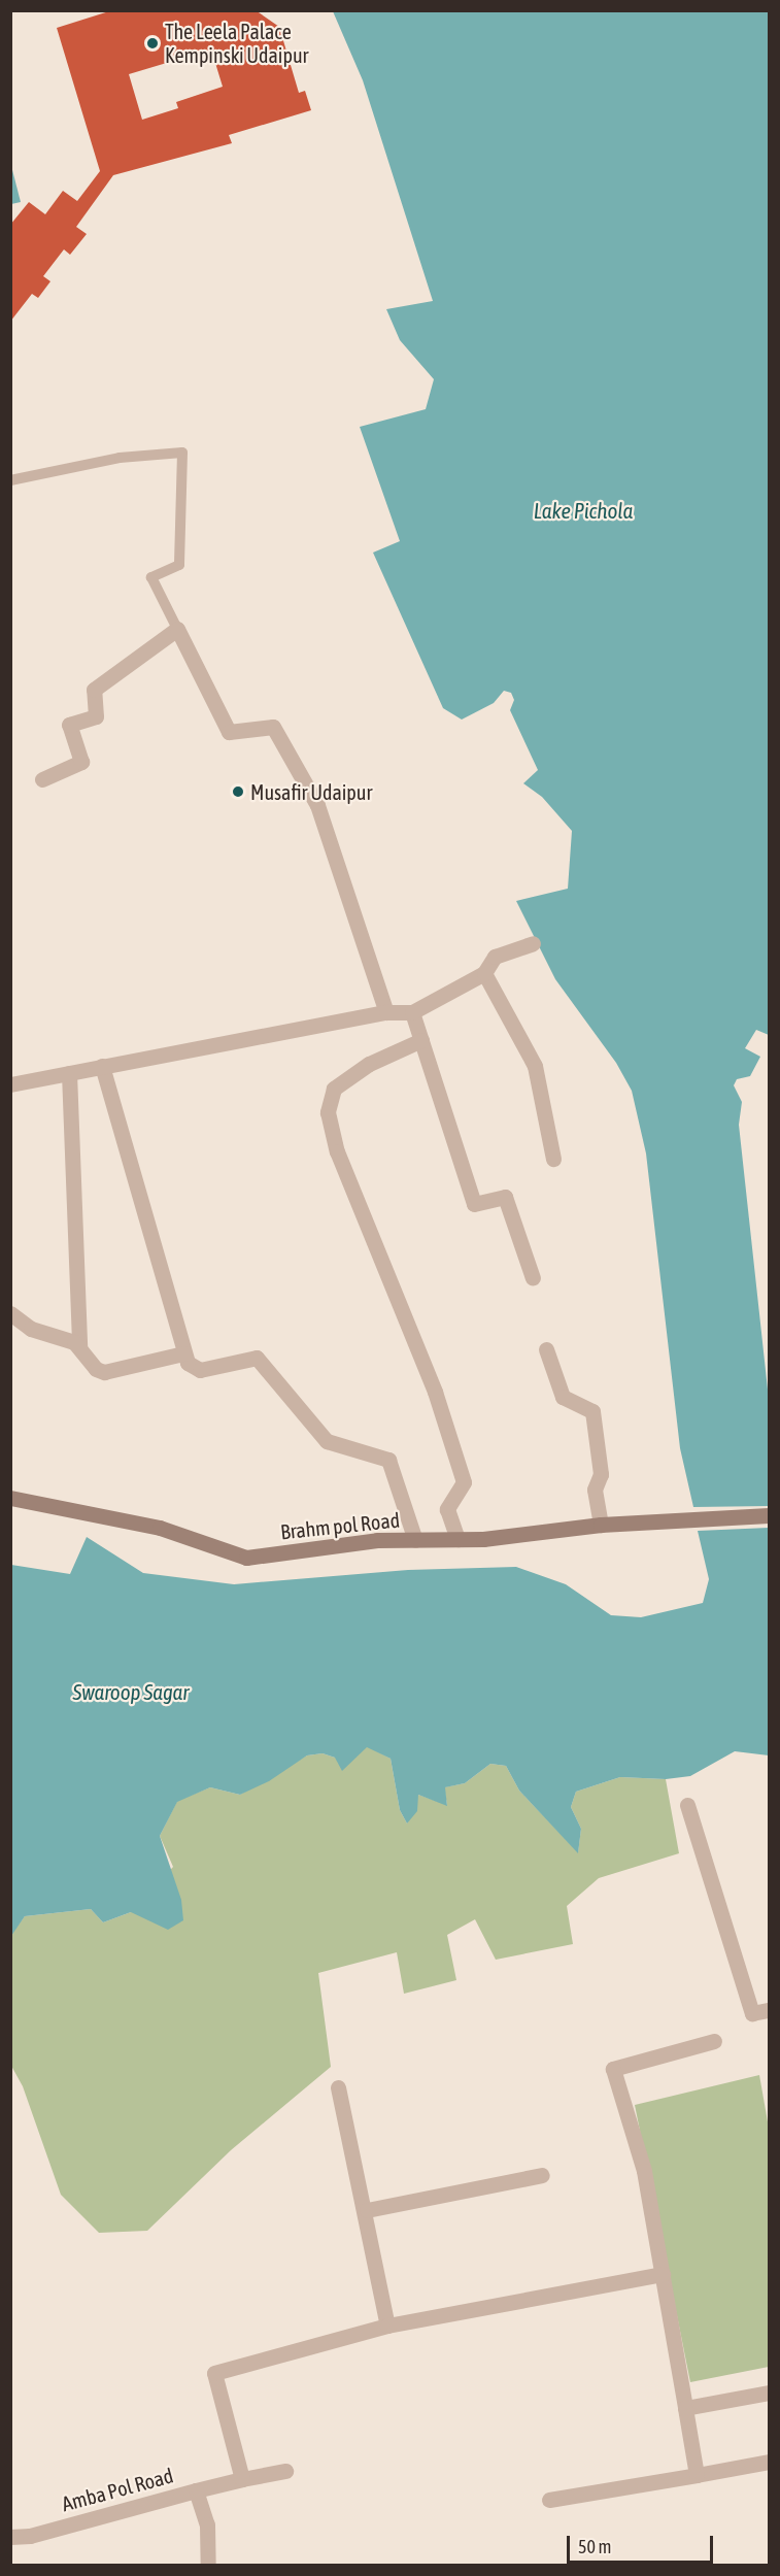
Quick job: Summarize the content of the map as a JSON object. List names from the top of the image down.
{
  "streets": {
    "street": ["Brahm pol Road", "Amba Pol Road"]
  },
  "water": ["Lake Pichola", "Swaroop Sagar"],
  "places": ["The Leela Palace Kempinski Udaipur", "Musafir Udaipur"],
  "scale_bar": "50 m"
}
